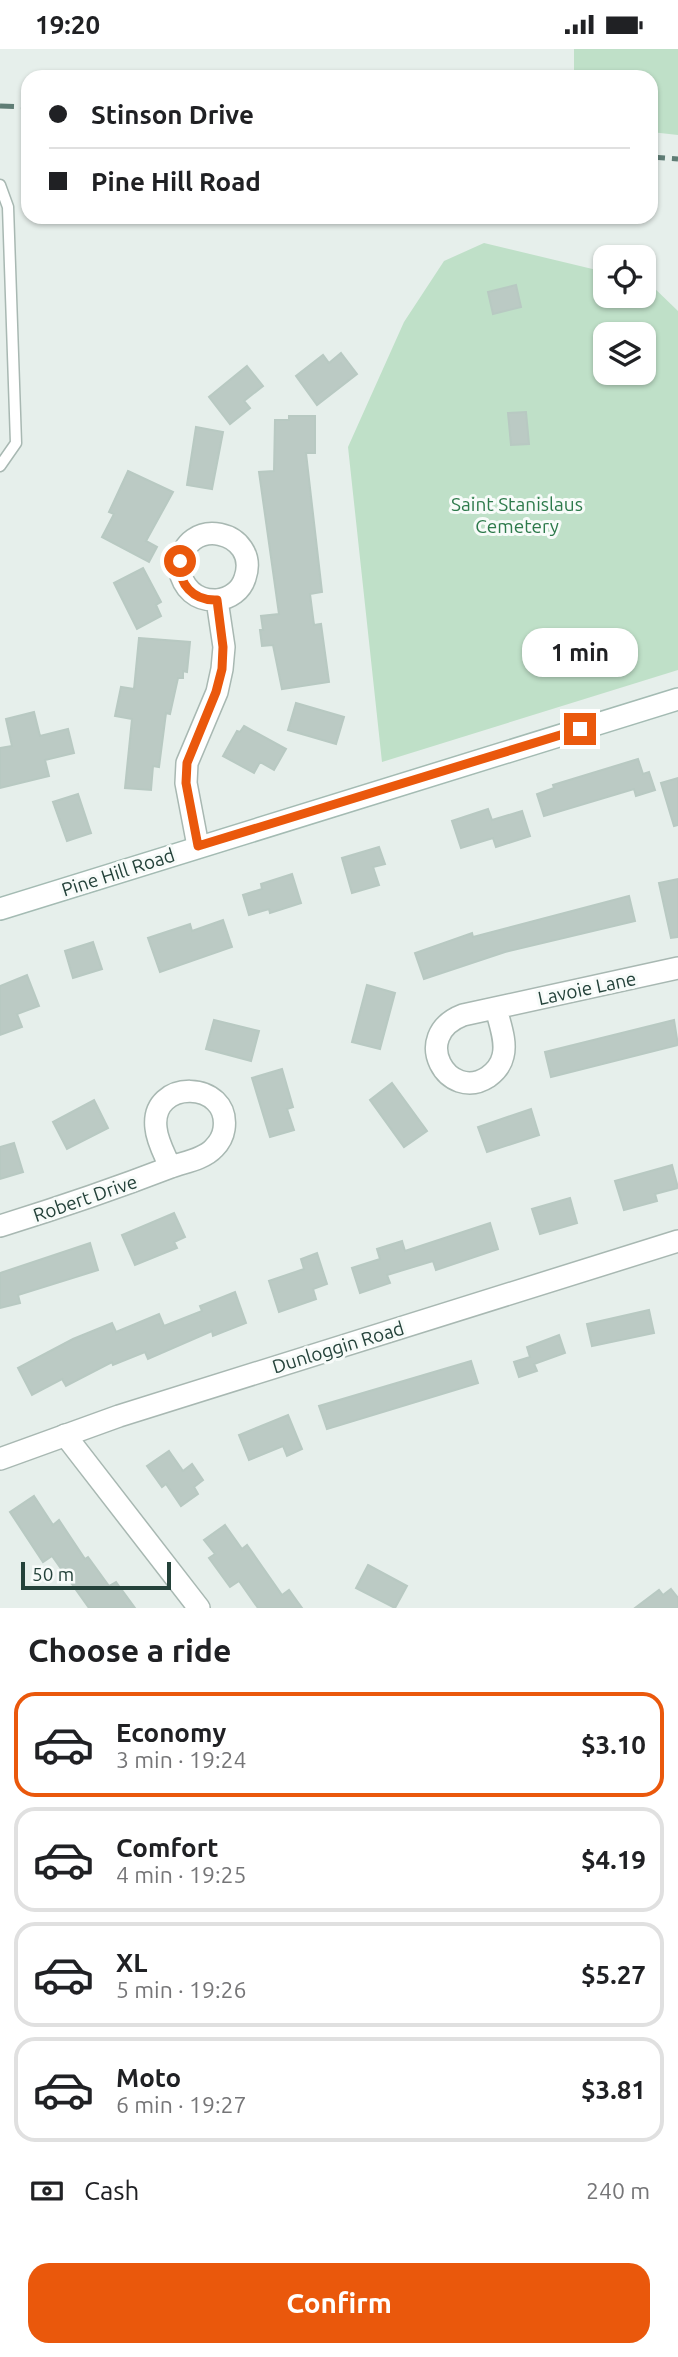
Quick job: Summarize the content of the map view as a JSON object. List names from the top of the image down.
{
  "streets": {
    "street": [
      "Pine Hill Road",
      "Lavoie Lane",
      "Robert Drive",
      "Dunloggin Road"
    ]
  },
  "parks": ["Saint Stanislaus Cemetery"],
  "scale_bar": "50 m",
  "page": {
    "status": "19:20",
    "banner": ["Stinson Drive", "Pine Hill Road"],
    "bubble": "1 min",
    "scale": "50 m",
    "heading": "Choose a ride",
    "list": [
      {
        "name": "Economy",
        "note": "3 min · 19:24",
        "value": "$3.10"
      },
      {
        "name": "Comfort",
        "note": "4 min · 19:25",
        "value": "$4.19"
      },
      {
        "name": "XL",
        "note": "5 min · 19:26",
        "value": "$5.27"
      },
      {
        "name": "Moto",
        "note": "6 min · 19:27",
        "value": "$3.81"
      }
    ],
    "pay": ["Cash", "240 m"],
    "buttons": "Confirm"
  }
}
